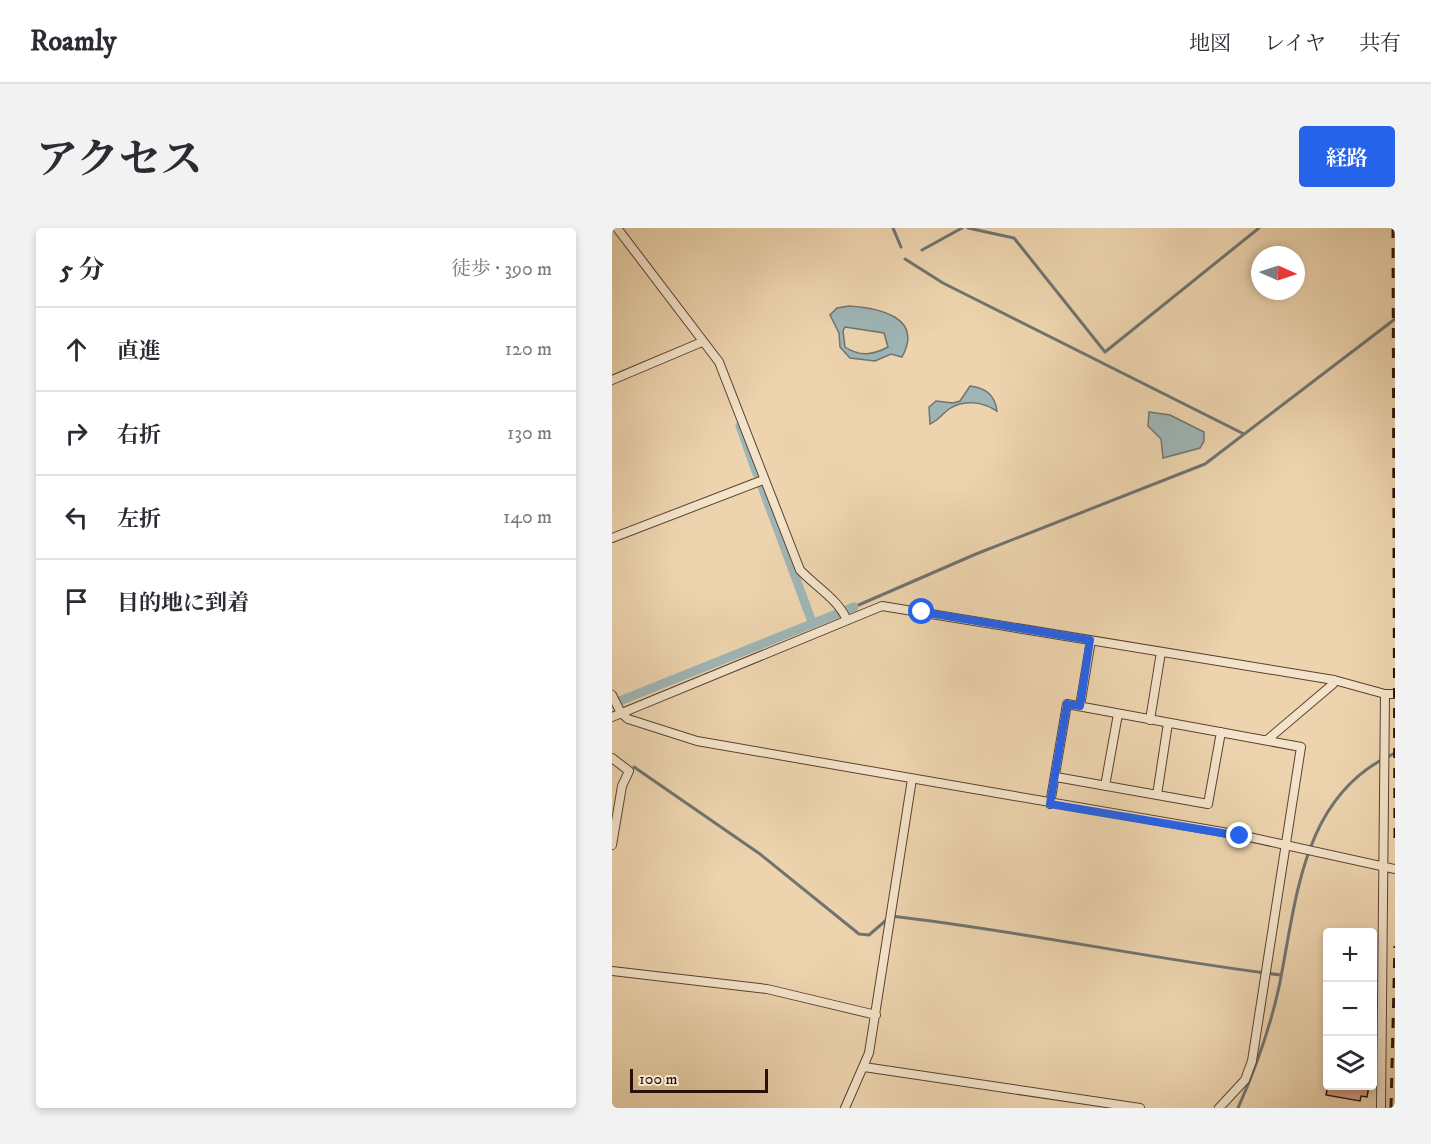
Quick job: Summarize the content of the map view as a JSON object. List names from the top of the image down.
{
  "scale_bar": "100 m",
  "north": "right",
  "page": {
    "header": "Roamly",
    "nav": ["地図", "レイヤ", "共有"],
    "title": "アクセス",
    "buttons": "経路",
    "heading": ["5 分", "徒歩 · 390 m"],
    "list": [
      ["直進", "120 m"],
      ["右折", "130 m"],
      ["左折", "140 m"],
      "目的地に到着"
    ],
    "map_buttons": ["+", "−"],
    "scale": "100 m"
  }
}
